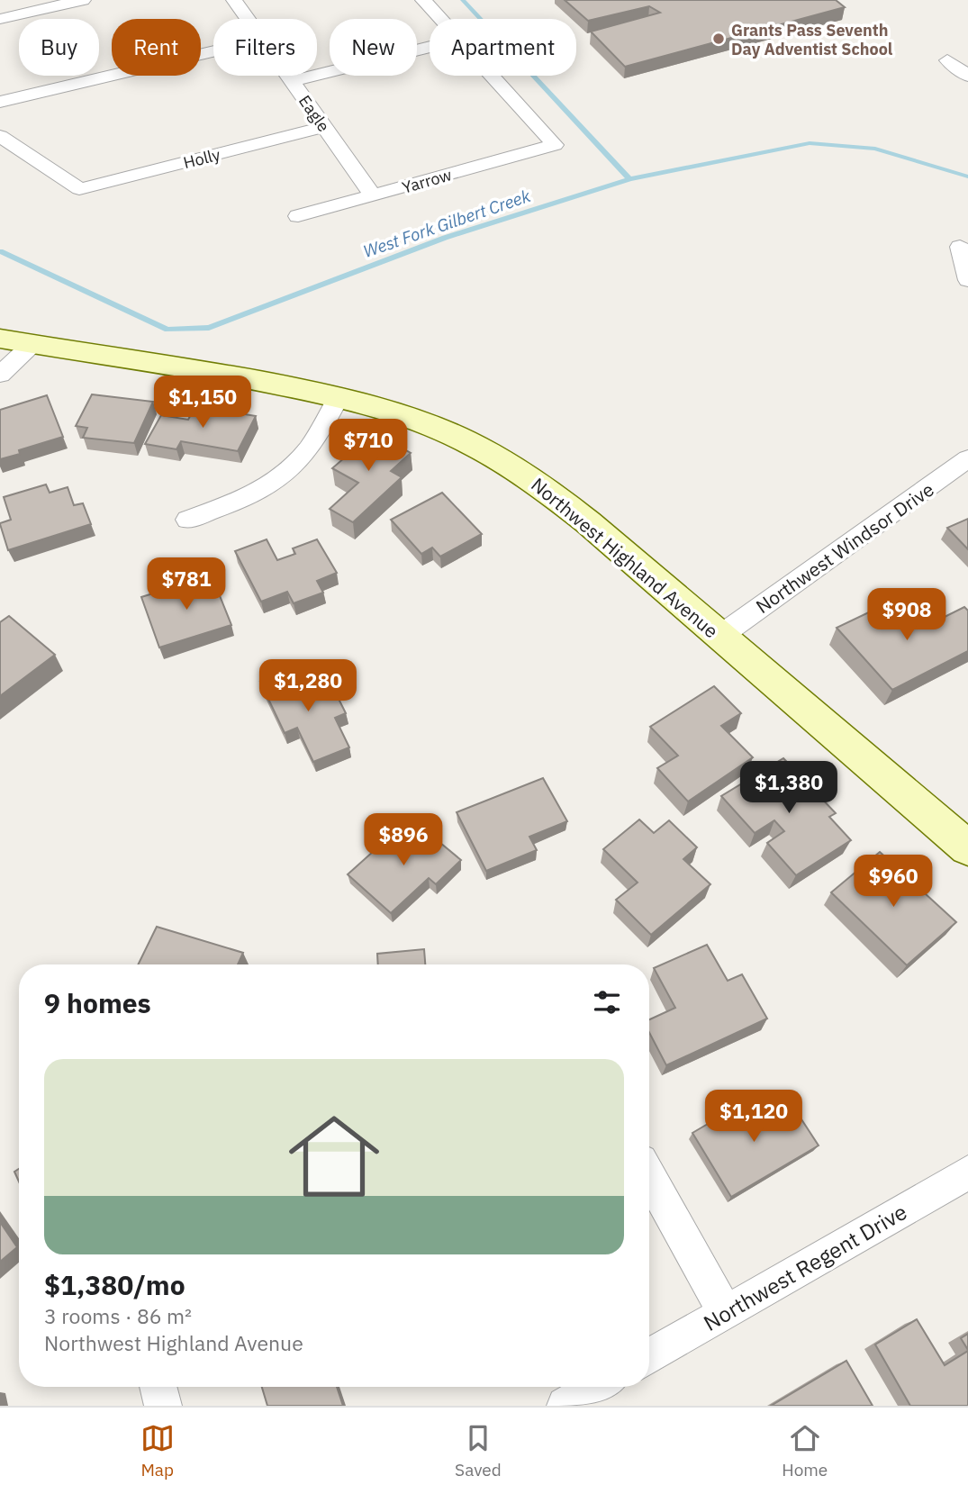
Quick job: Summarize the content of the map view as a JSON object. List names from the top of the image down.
{
  "streets": {
    "main road": ["Northwest Highland Avenue"],
    "street": [
      "Eagle",
      "Holly",
      "Yarrow",
      "Northwest Windsor Drive",
      "Northwest Regent Drive"
    ]
  },
  "crossings": [
    ["Eagle", "Holly"],
    ["Eagle", "Yarrow"],
    ["Northwest Windsor Drive", "Northwest Highland Avenue"]
  ],
  "water": ["West Fork Gilbert Creek"],
  "places": ["Grants Pass Seventh Day Adventist School"],
  "page": {
    "chip": [
      "Buy",
      "Rent",
      "Filters",
      "New",
      "Apartment"
    ],
    "price": [
      "$1,150",
      "$710",
      "$781",
      "$908",
      "$1,280",
      "$1,380",
      "$896",
      "$960",
      "$1,120"
    ],
    "heading": "9 homes",
    "list": [
      {
        "name": "$1,380/mo",
        "note": "3 rooms · 86 m² · Northwest Highland Avenue"
      }
    ],
    "tabs": ["Map", "Saved", "Home"]
  }
}
